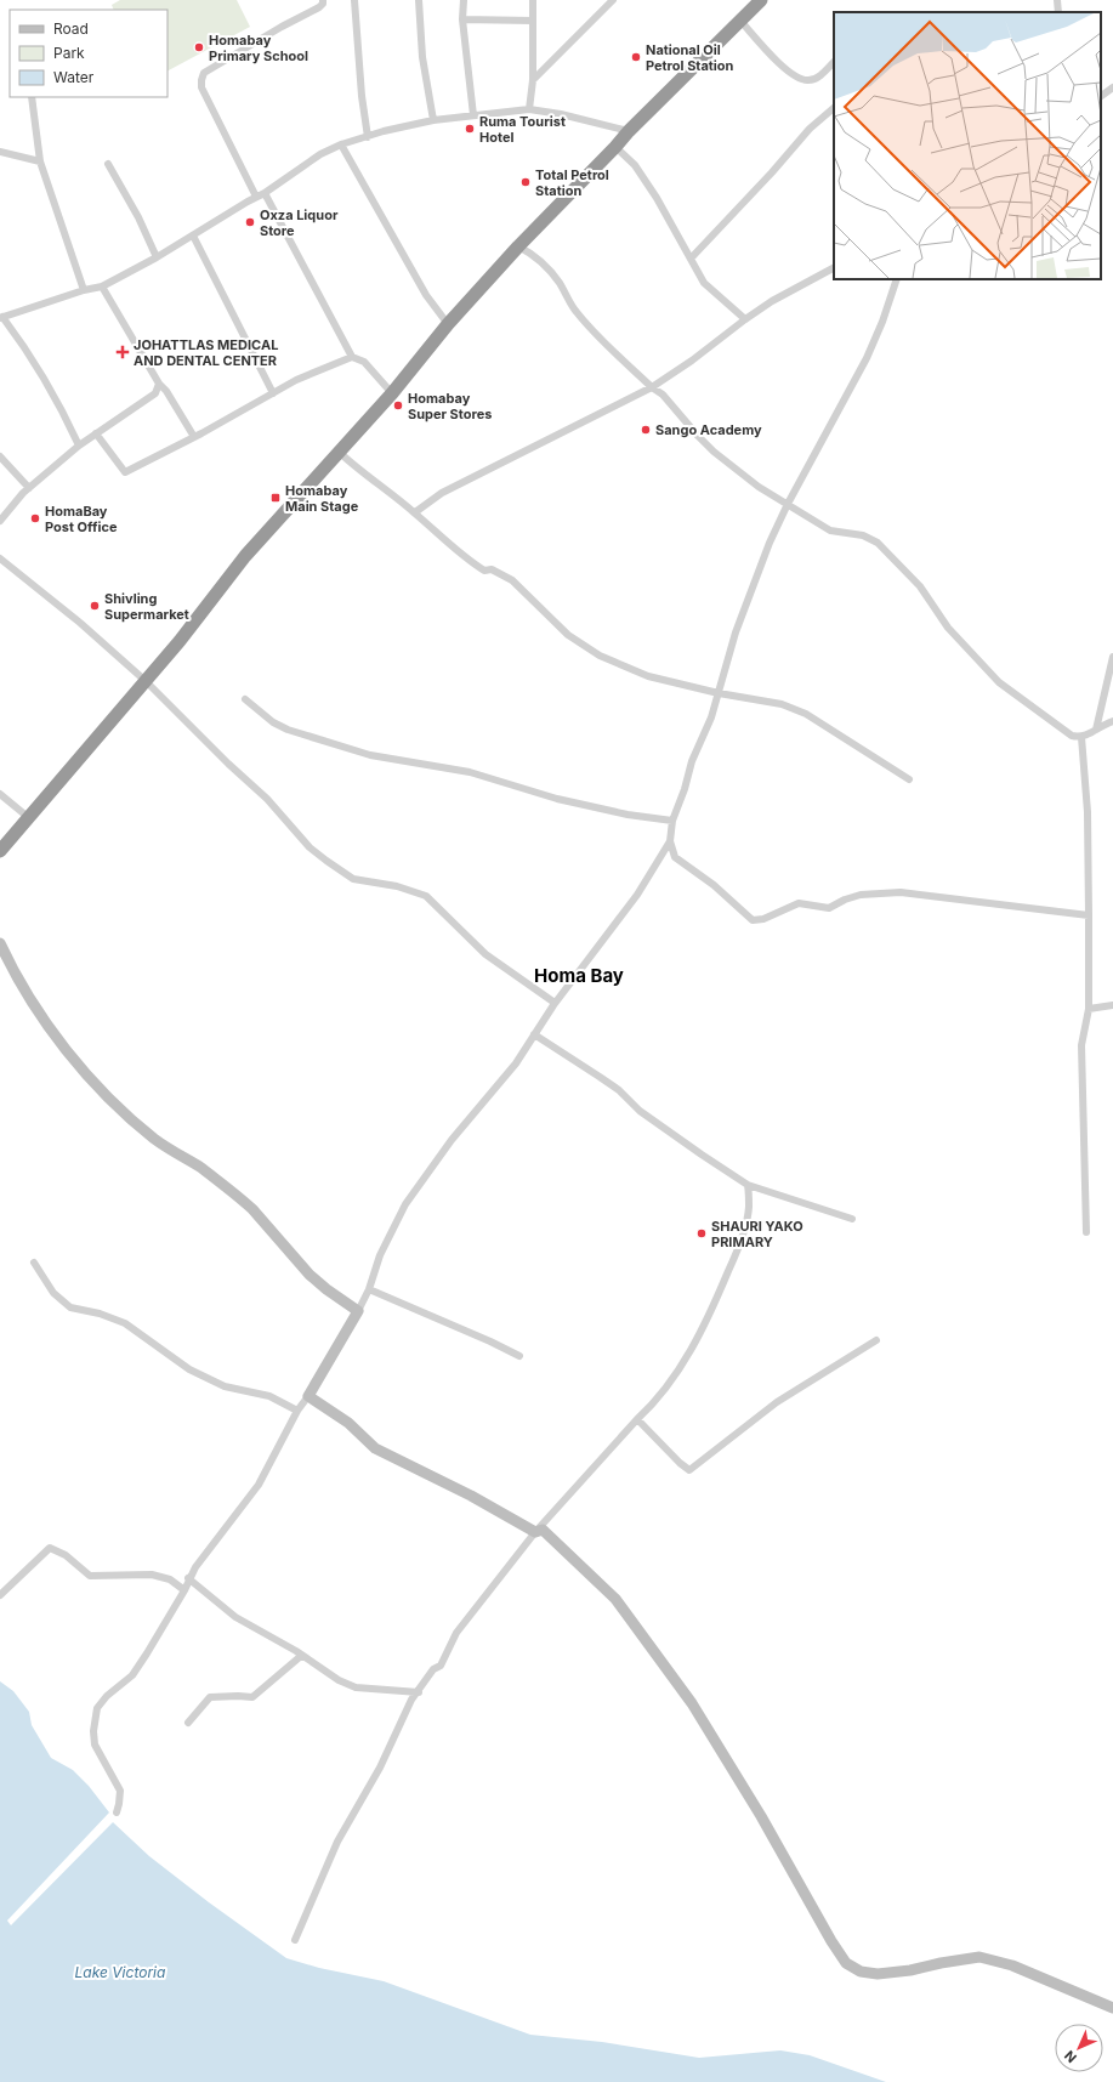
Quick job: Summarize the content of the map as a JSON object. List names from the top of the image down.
{
  "districts": ["Homa Bay"],
  "water": ["Lake Victoria"],
  "places": {
    "other": [
      "Homabay Primary School",
      "National Oil Petrol Station",
      "Ruma Tourist Hotel",
      "Total Petrol Station",
      "Oxza Liquor Store",
      "Homabay Super Stores",
      "Sango Academy",
      "HomaBay Post Office",
      "Shivling Supermarket",
      "SHAURI YAKO PRIMARY"
    ],
    "health": ["JOHATTLAS MEDICAL AND DENTAL CENTER"],
    "transit": ["Homabay Main Stage"]
  },
  "legend": ["Road", "Park", "Water"],
  "north": "bottom left"
}
